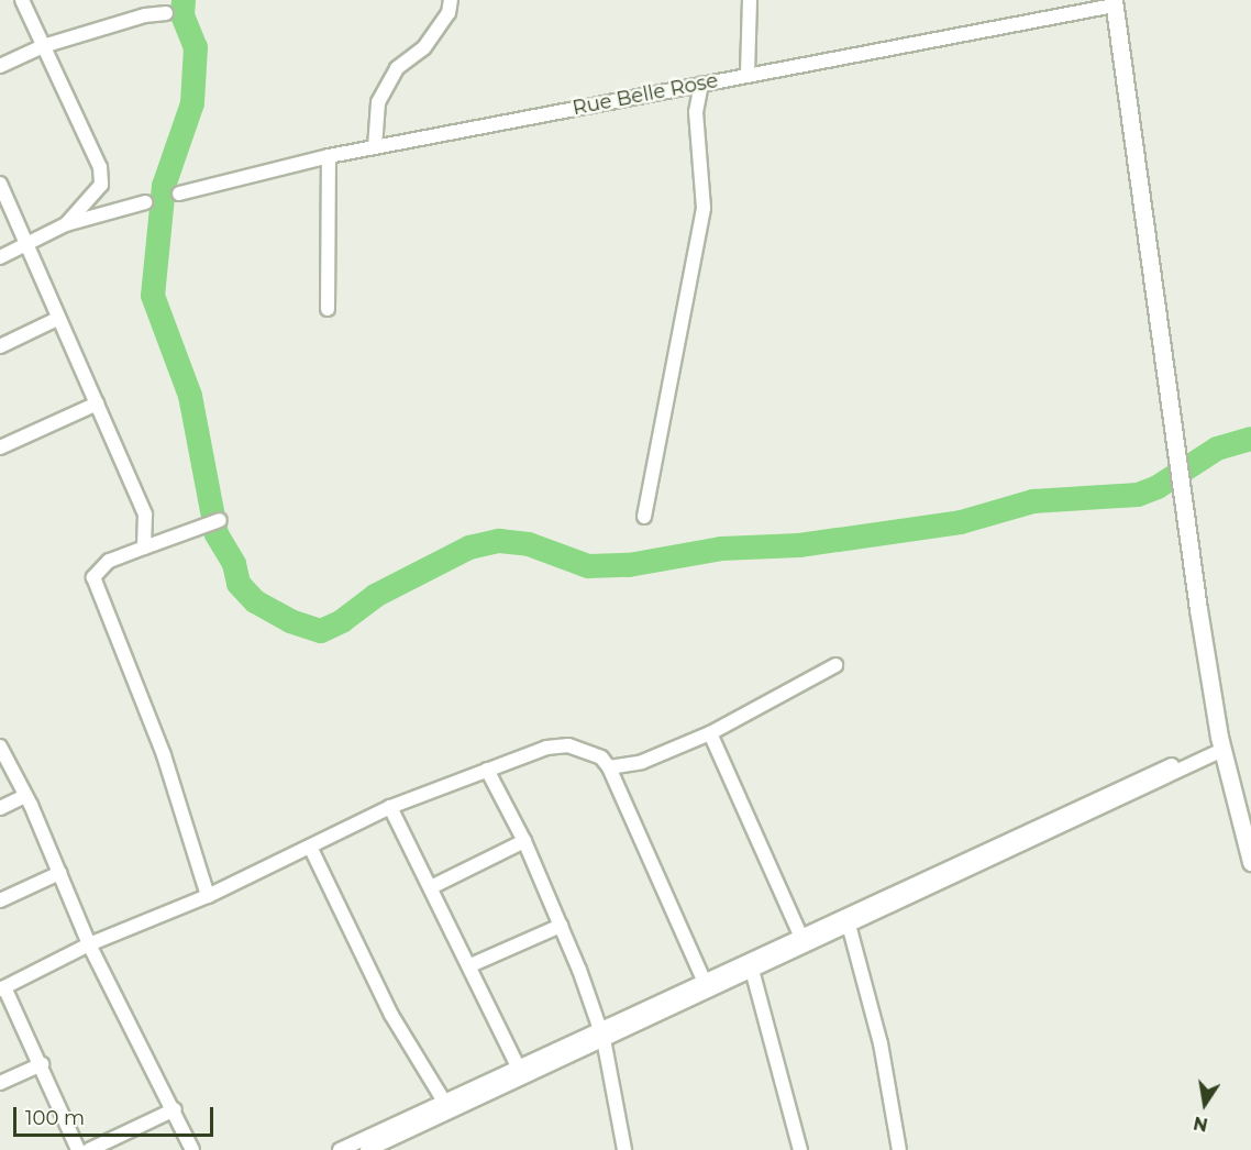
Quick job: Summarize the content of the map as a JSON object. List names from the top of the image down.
{
  "streets": {
    "street": ["Rue Belle Rose"]
  },
  "scale_bar": "100 m",
  "north": "bottom"
}
